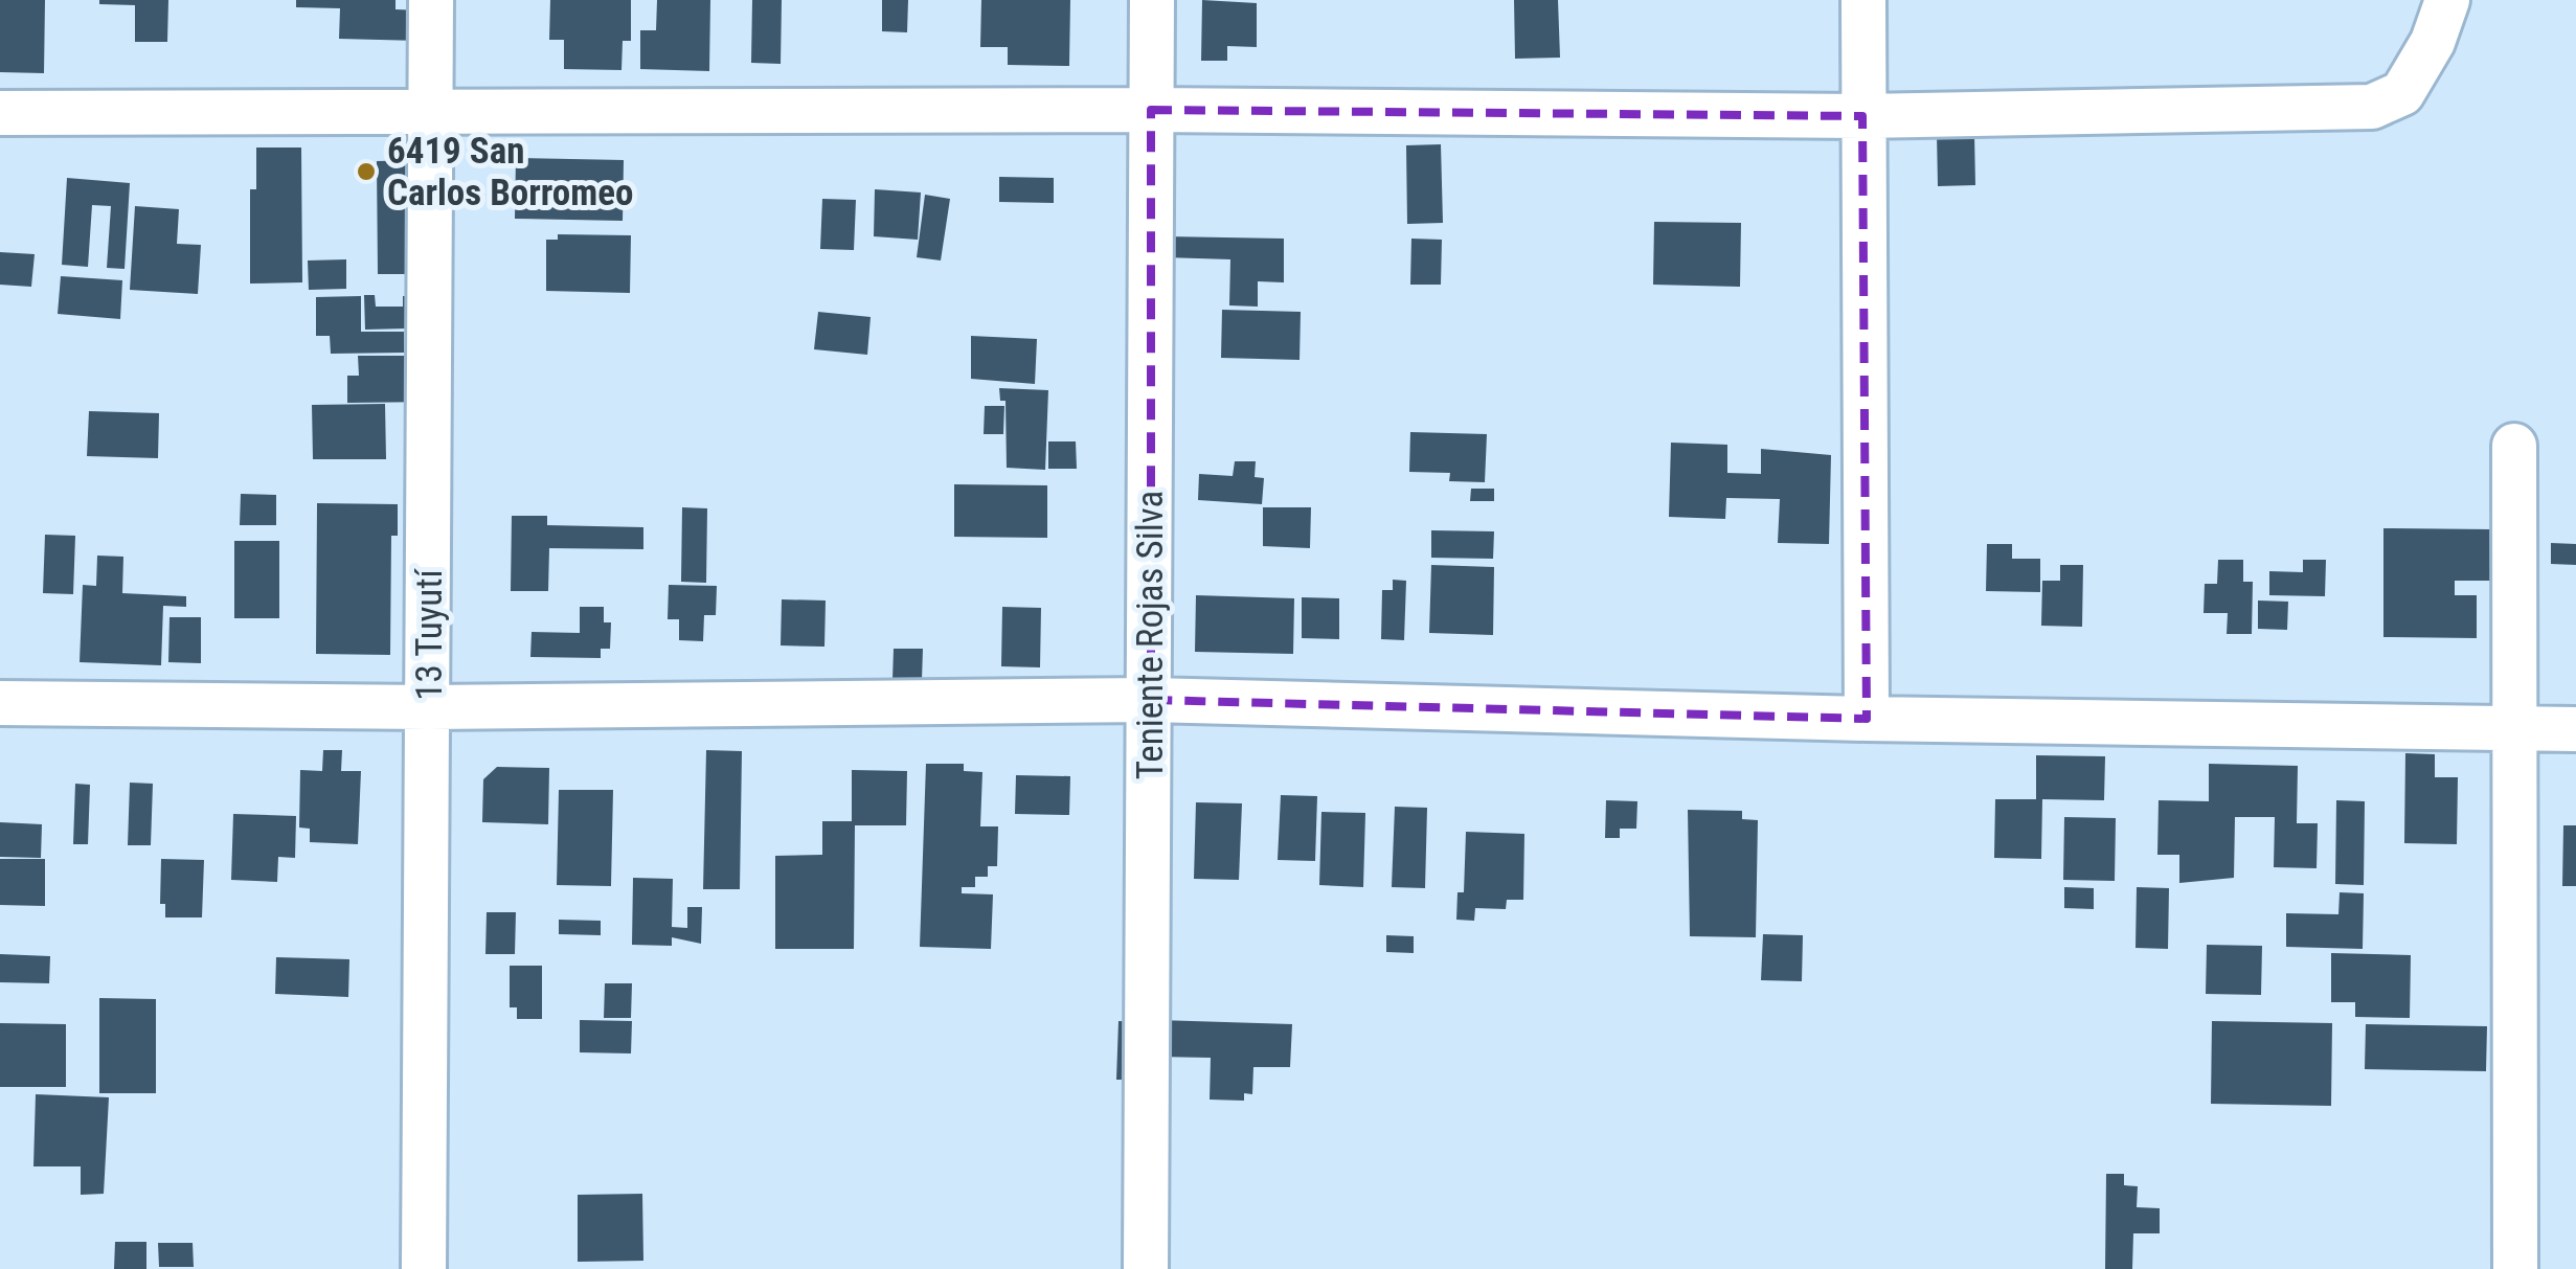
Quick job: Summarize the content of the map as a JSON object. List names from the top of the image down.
{
  "streets": {
    "street": ["13 Tuyutí", "Teniente Rojas Silva"]
  },
  "places": ["6419 San Carlos Borromeo"]
}
